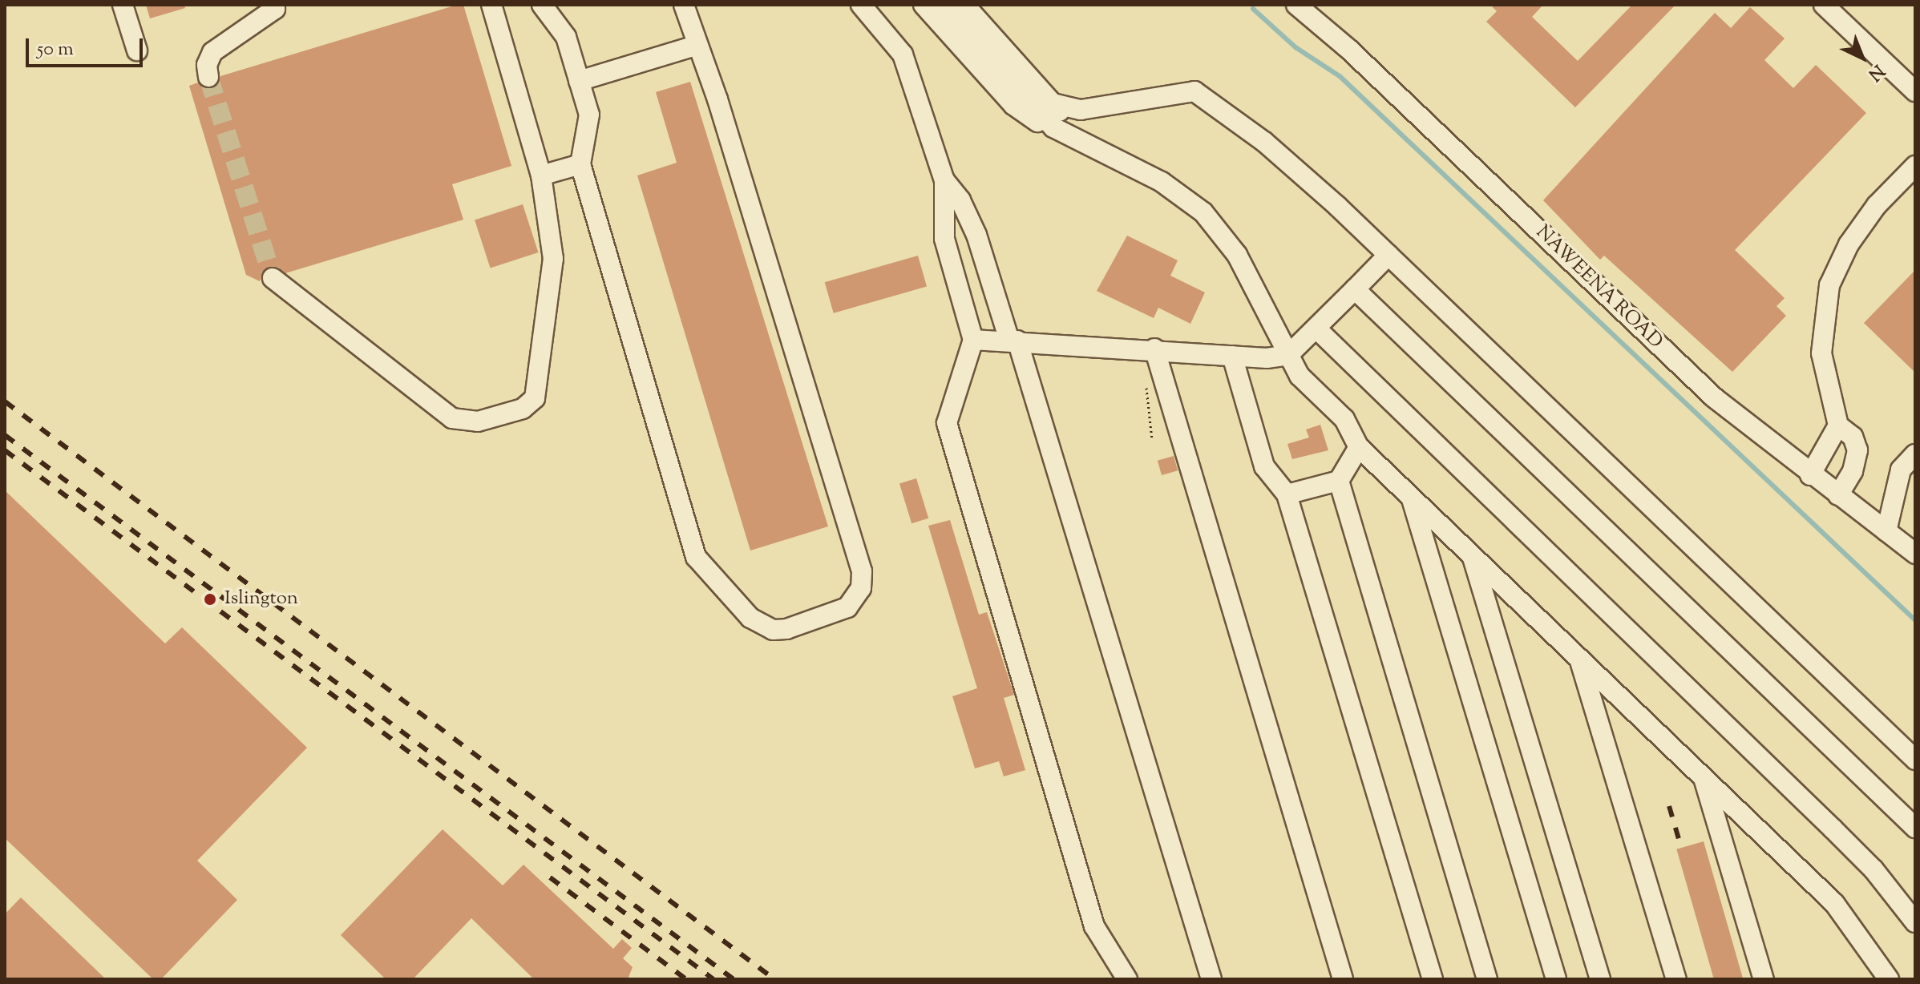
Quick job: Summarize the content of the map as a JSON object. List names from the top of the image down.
{
  "streets": {
    "street": ["NAWEENA ROAD"]
  },
  "places": ["Islington"],
  "scale_bar": "50 m",
  "north": "bottom right"
}
